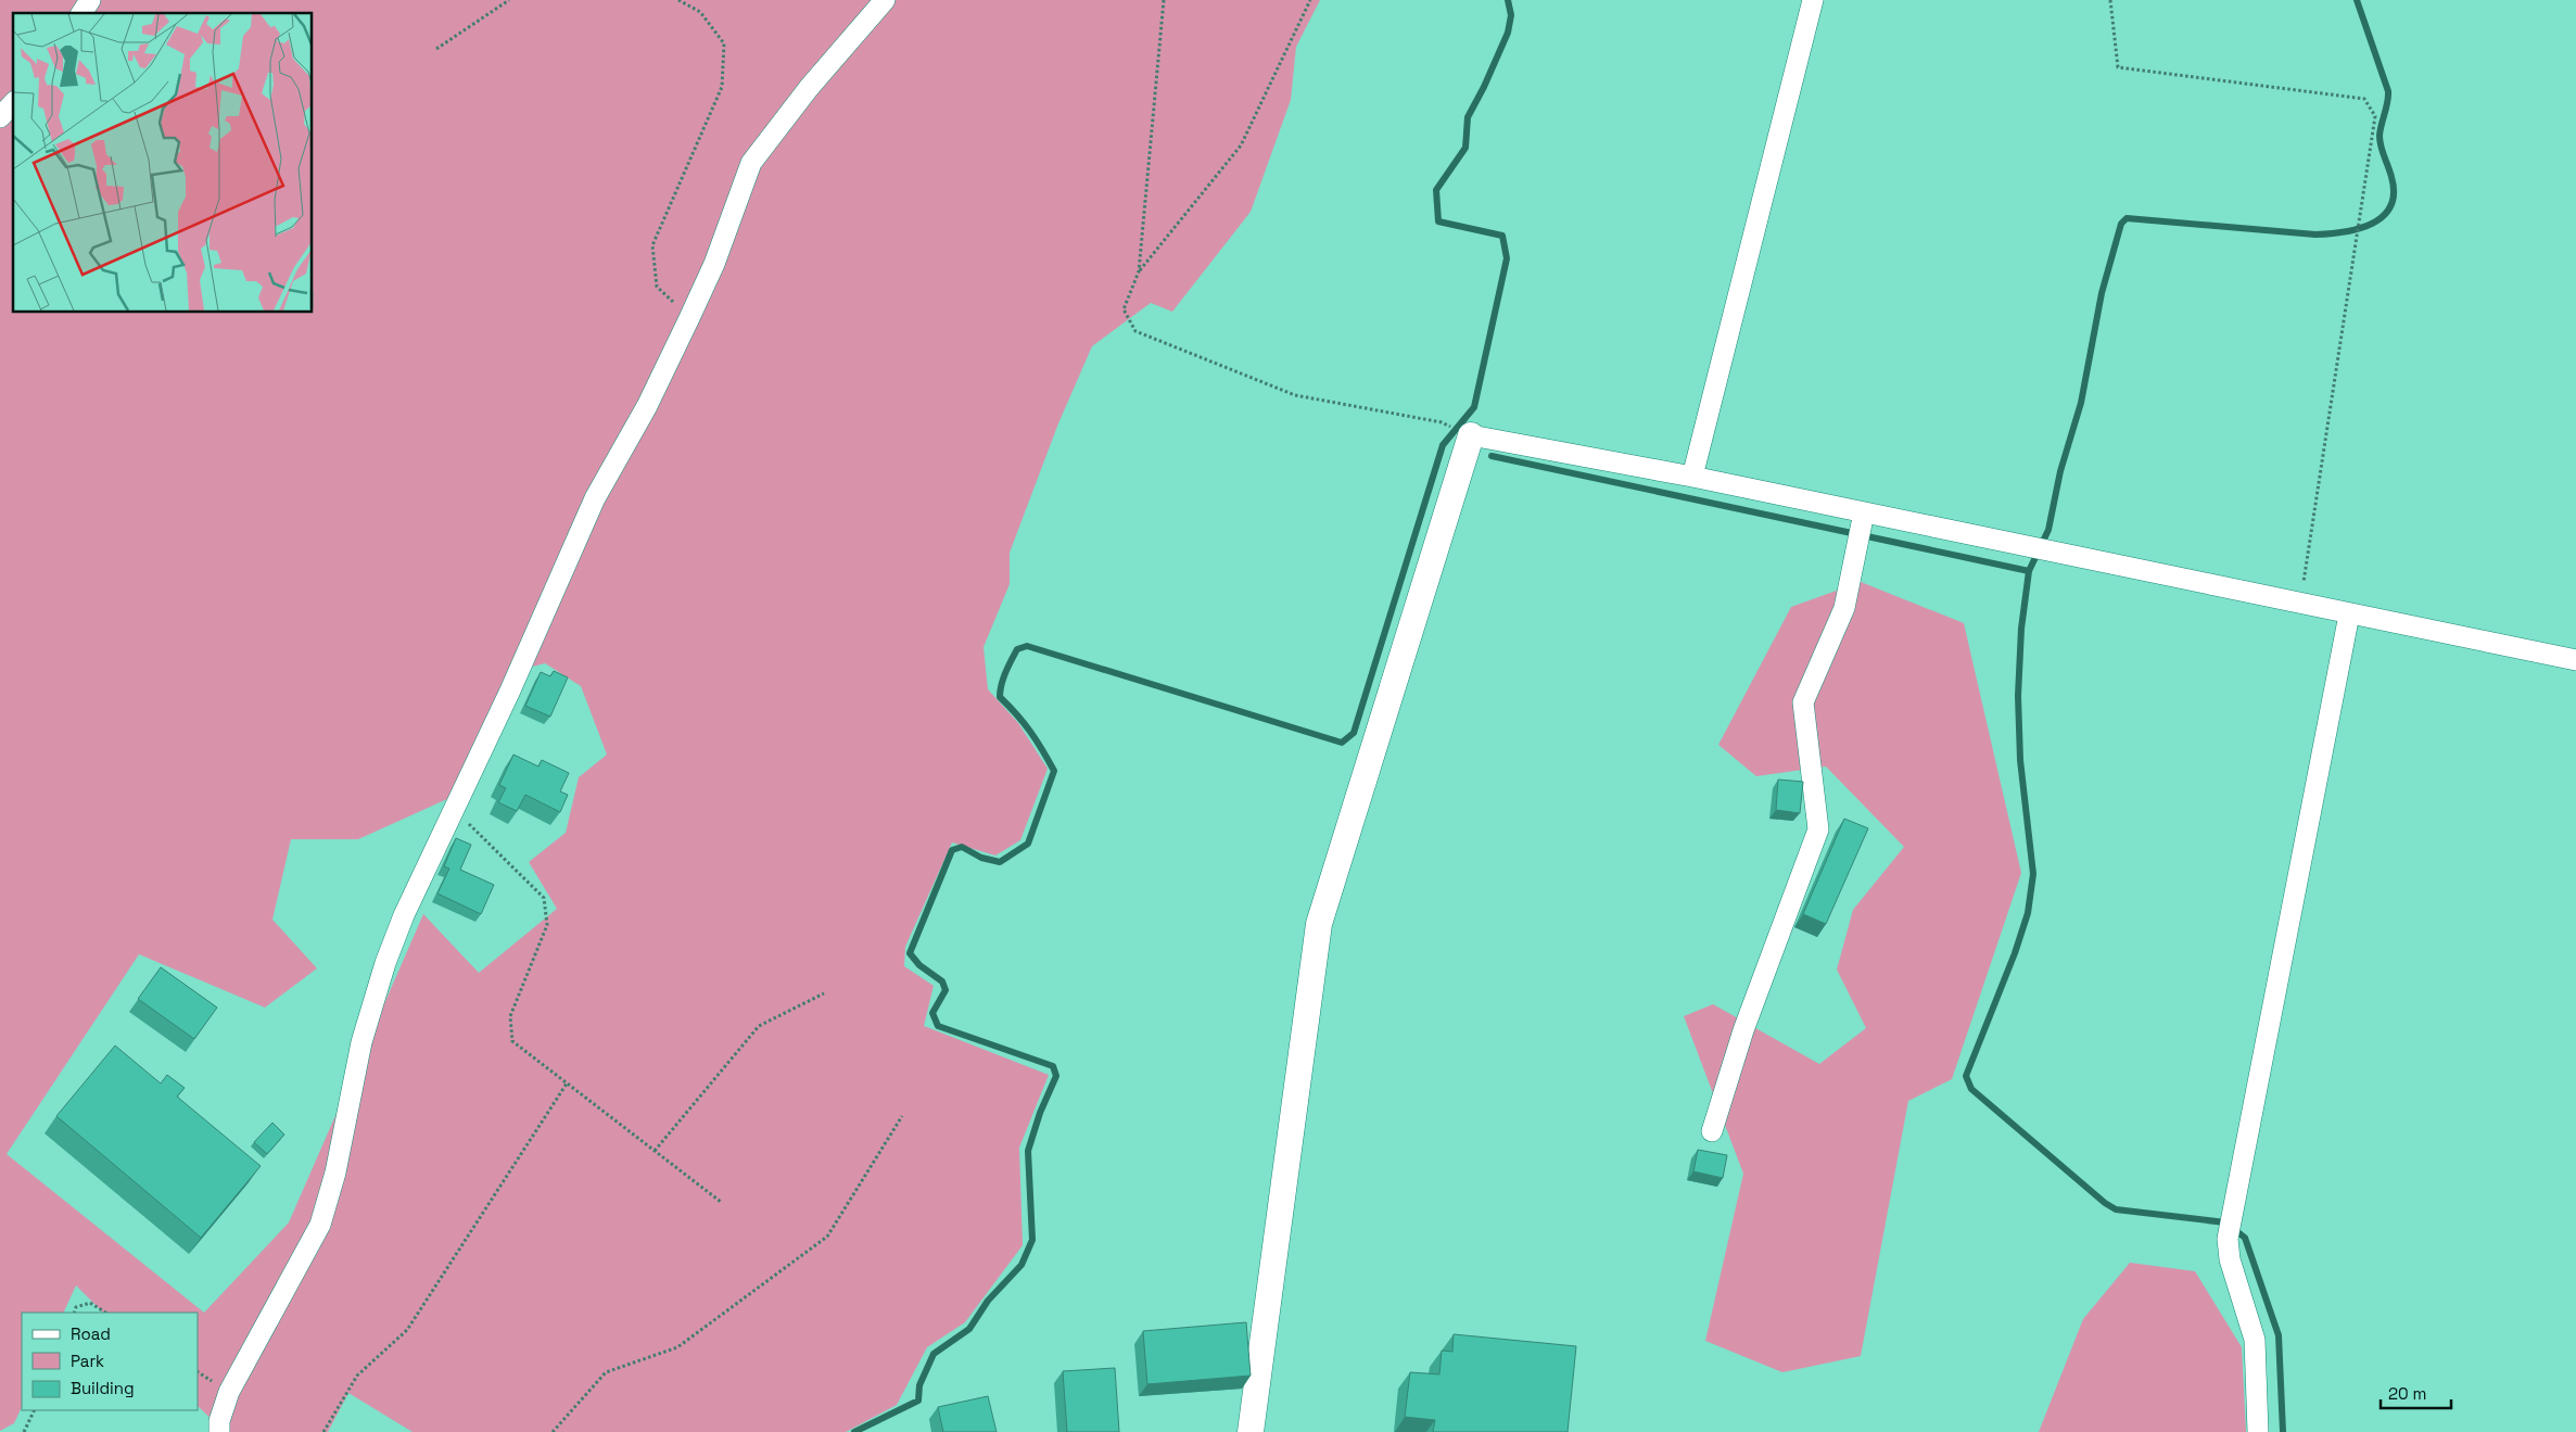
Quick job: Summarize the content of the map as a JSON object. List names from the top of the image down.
{
  "legend": ["Road", "Park", "Building"],
  "scale_bar": "20 m"
}
